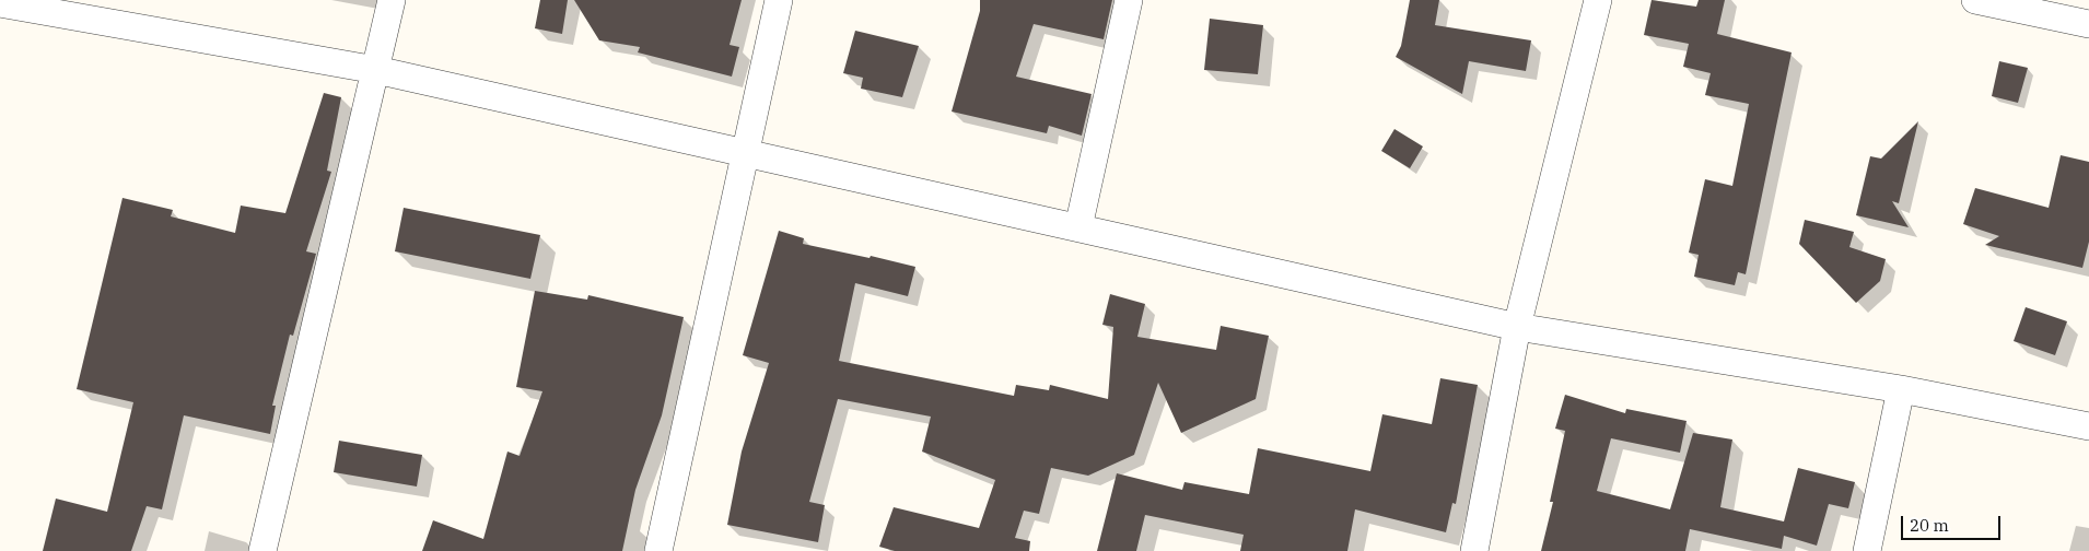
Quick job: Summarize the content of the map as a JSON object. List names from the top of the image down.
{
  "scale_bar": "20 m"
}
